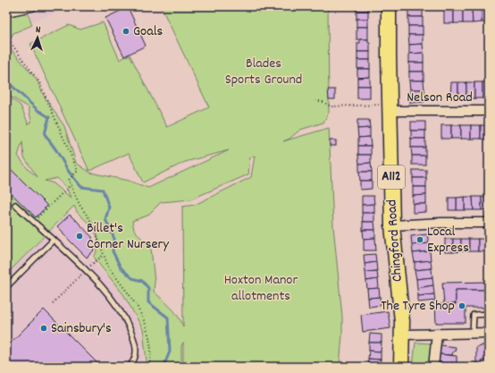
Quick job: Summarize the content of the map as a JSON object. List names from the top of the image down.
{
  "streets": {
    "main road": ["A112", "Chingford Road"],
    "street": ["Nelson Road"]
  },
  "crossings": [
    ["Nelson Road", "Chingford Road"]
  ],
  "parks": ["Blades Sports Ground", "Hoxton Manor allotments"],
  "places": [
    "Goals",
    "Billet's Corner Nursery",
    "Local Express",
    "The Tyre Shop",
    "Sainsbury's"
  ],
  "north": "top"
}
